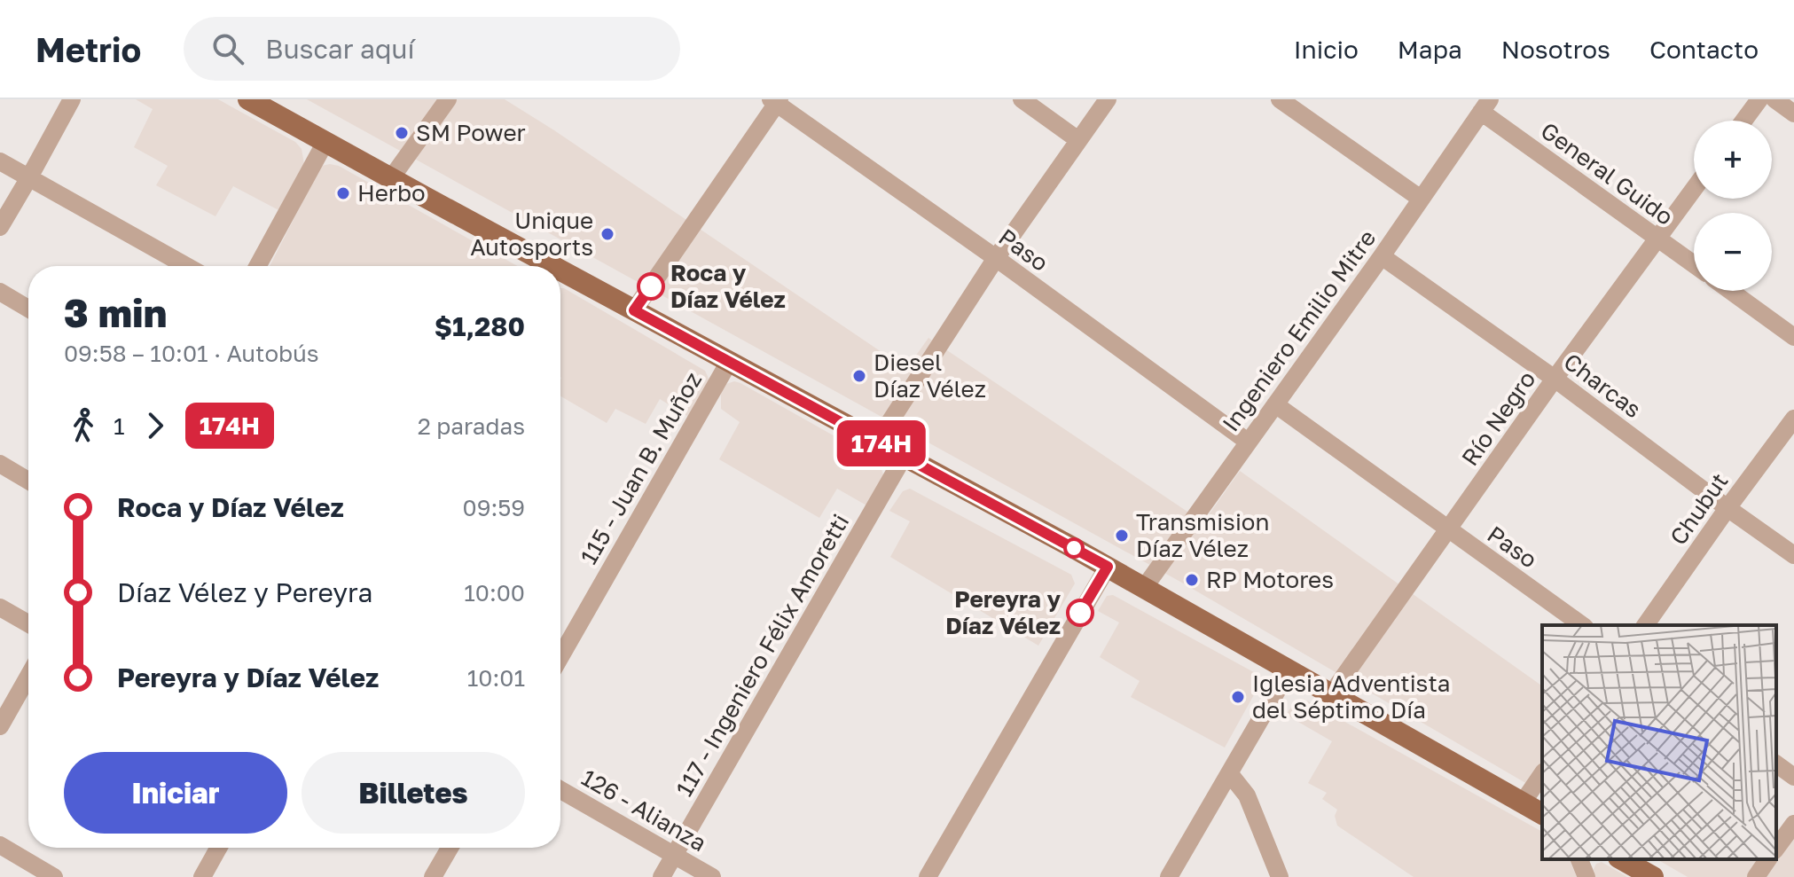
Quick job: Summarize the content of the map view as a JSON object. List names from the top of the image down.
{
  "streets": {
    "street": [
      "General Guido",
      "Paso",
      "Ingeniero Emilio Mitre",
      "Charcas",
      "Río Negro",
      "115 - Juan B. Muñoz",
      "Chubut",
      "117 - Ingeniero Félix Amoretti",
      "126 - Alianza"
    ]
  },
  "crossings": [
    ["General Guido", "Ingeniero Emilio Mitre"],
    ["General Guido", "Río Negro"],
    ["Paso", "Ingeniero Emilio Mitre"],
    ["Paso", "Río Negro"],
    ["Ingeniero Emilio Mitre", "Charcas"],
    ["Charcas", "Río Negro"],
    ["Charcas", "Chubut"],
    ["117 - Ingeniero Félix Amoretti", "126 - Alianza"]
  ],
  "places": [
    "SM Power",
    "Herbo",
    "Unique Autosports",
    "Roca y Díaz Vélez",
    "Diesel Díaz Vélez",
    "Transmision Díaz Vélez",
    "RP Motores",
    "Pereyra y Díaz Vélez",
    "Iglesia Adventista del Séptimo Día"
  ],
  "lines": ["bus line 174H"],
  "page": {
    "header": "Metrio",
    "search": "Buscar aquí",
    "nav": [
      "Inicio",
      "Mapa",
      "Nosotros",
      "Contacto"
    ],
    "on_map": "174H",
    "map_buttons": ["+", "−"],
    "heading": ["3 min", "09:58 – 10:01 · Autobús", "$1,280"],
    "legs": ["1", "174H", "2 paradas"],
    "list": [
      {
        "name": "Roca y Díaz Vélez",
        "value": "09:59"
      },
      {
        "name": "Díaz Vélez y Pereyra",
        "value": "10:00"
      },
      {
        "name": "Pereyra y Díaz Vélez",
        "value": "10:01"
      }
    ],
    "buttons": ["Iniciar", "Billetes"]
  }
}
